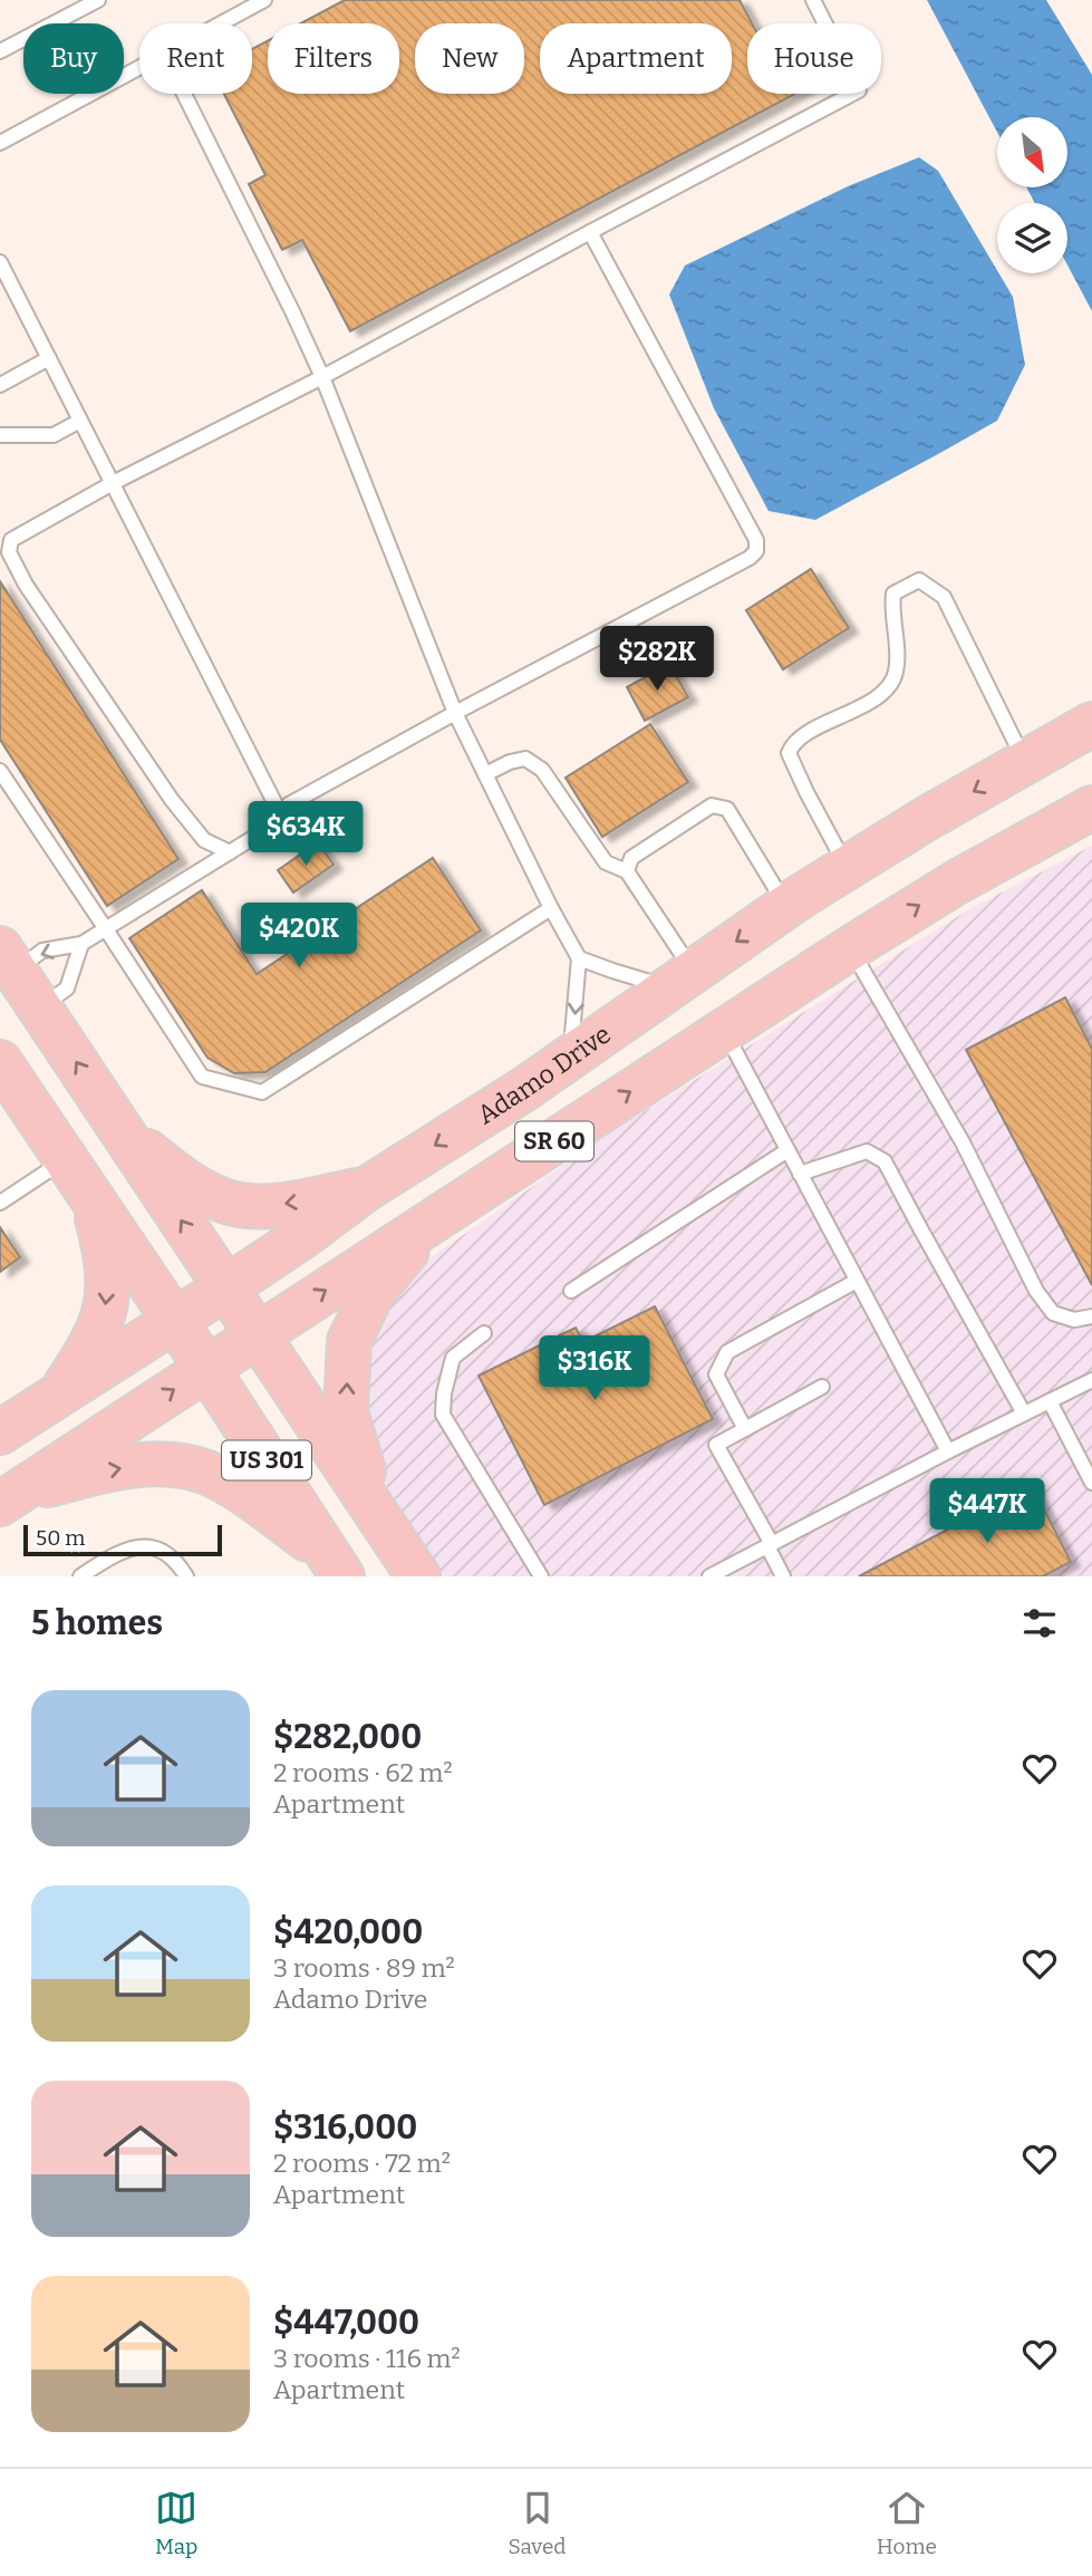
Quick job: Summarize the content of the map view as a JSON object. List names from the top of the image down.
{
  "streets": {
    "main road": ["Adamo Drive", "SR 60", "US 301"]
  },
  "crossings": [
    ["Adamo Drive", "US 301"],
    ["SR 60", "US 301"]
  ],
  "scale_bar": "50 m",
  "north": "bottom right",
  "page": {
    "chip": [
      "Buy",
      "Rent",
      "Filters",
      "New",
      "Apartment",
      "House"
    ],
    "price": [
      "$282K",
      "$634K",
      "$420K",
      "$316K",
      "$447K"
    ],
    "scale": "50 m",
    "heading": "5 homes",
    "list": [
      {
        "name": "$282,000",
        "note": "2 rooms · 62 m² · Apartment"
      },
      {
        "name": "$420,000",
        "note": "3 rooms · 89 m² · Adamo Drive"
      },
      {
        "name": "$316,000",
        "note": "2 rooms · 72 m² · Apartment"
      },
      {
        "name": "$447,000",
        "note": "3 rooms · 116 m² · Apartment"
      }
    ],
    "tabs": ["Map", "Saved", "Home"]
  }
}
